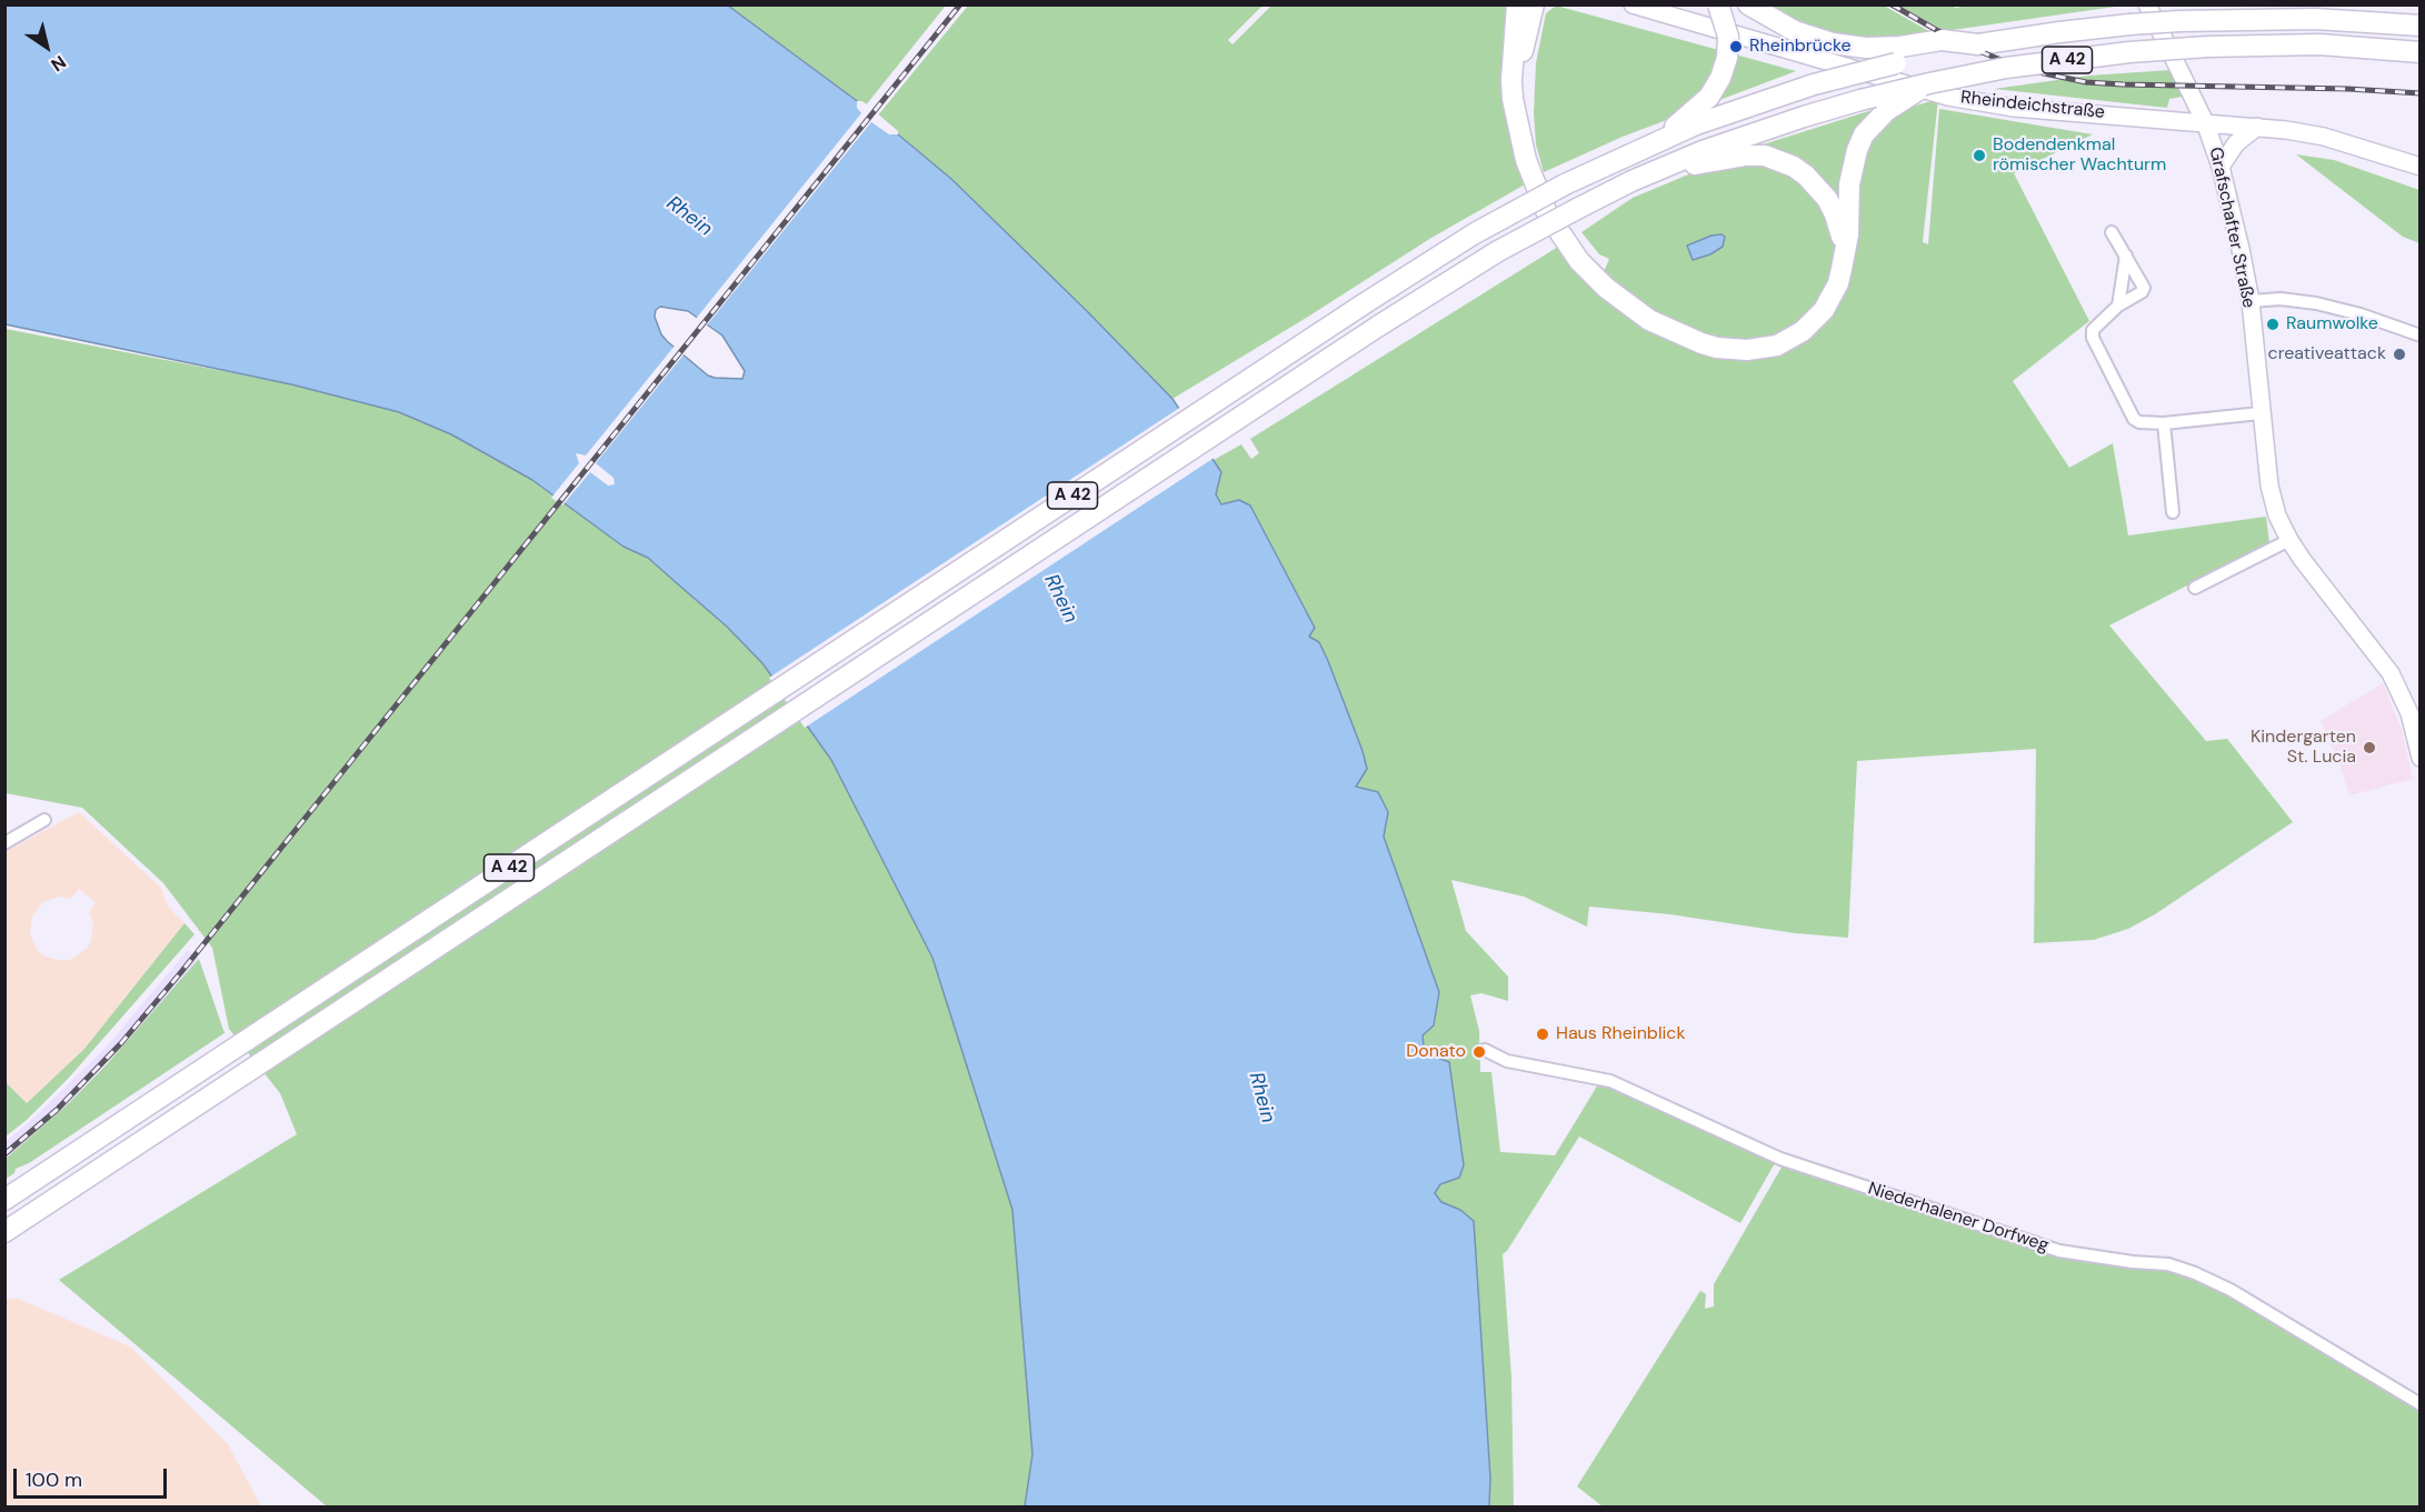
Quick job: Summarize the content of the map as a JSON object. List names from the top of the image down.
{
  "streets": {
    "highway": ["A 42"],
    "main road": ["Rheindeichstraße", "Grafschafter Straße"],
    "street": ["Niederhalener Dorfweg"]
  },
  "crossings": [
    ["Rheindeichstraße", "Grafschafter Straße"]
  ],
  "water": ["Rhein"],
  "places": [
    "Rheinbrücke",
    "Bodendenkmal römischer Wachturm",
    "Raumwolke",
    "creativeattack",
    "Kindergarten St. Lucia",
    "Haus Rheinblick",
    "Donato"
  ],
  "scale_bar": "100 m",
  "north": "bottom right"
}
